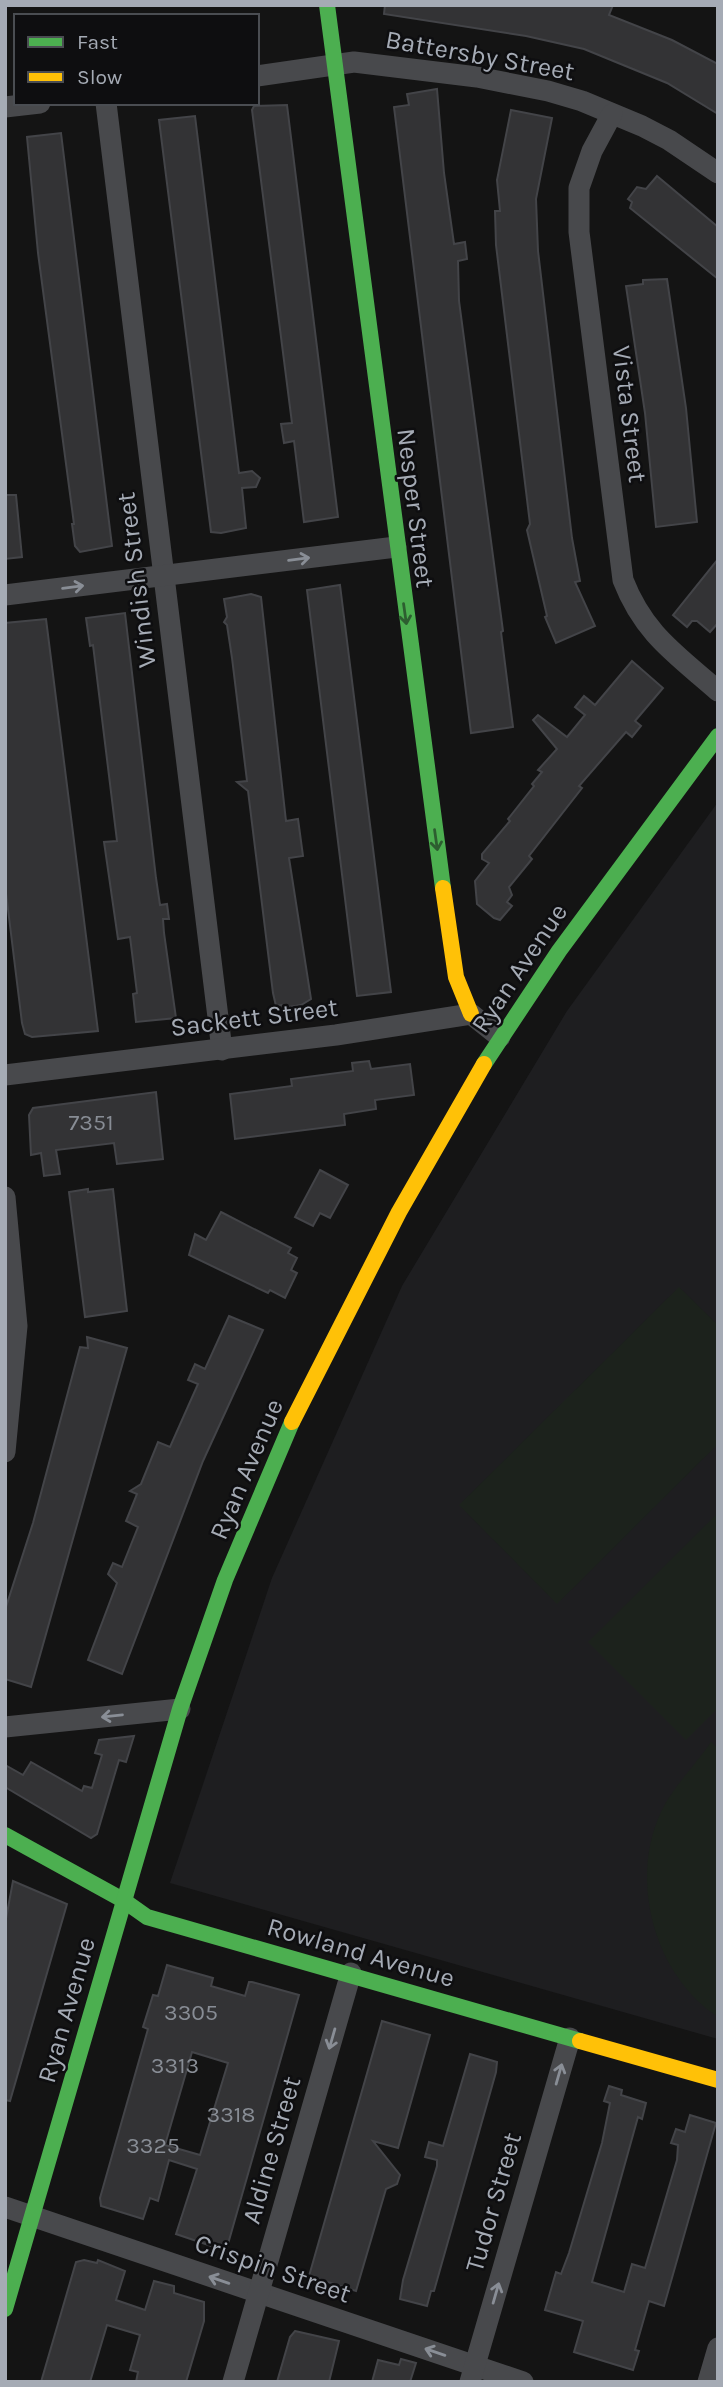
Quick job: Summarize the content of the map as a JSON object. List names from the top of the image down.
{
  "streets": {
    "street": [
      "Battersby Street",
      "Vista Street",
      "Nesper Street",
      "Windish Street",
      "Ryan Avenue",
      "Sackett Street",
      "Rowland Avenue",
      "Aldine Street",
      "Tudor Street",
      "Crispin Street"
    ]
  },
  "crossings": [
    ["Battersby Street", "Vista Street"],
    ["Battersby Street", "Nesper Street"],
    ["Nesper Street", "Sackett Street"],
    ["Windish Street", "Sackett Street"],
    ["Ryan Avenue", "Rowland Avenue"],
    ["Ryan Avenue", "Crispin Street"],
    ["Rowland Avenue", "Aldine Street"],
    ["Rowland Avenue", "Tudor Street"],
    ["Aldine Street", "Crispin Street"],
    ["Tudor Street", "Crispin Street"]
  ],
  "one_way": [
    "Nesper Street",
    "Aldine Street",
    "Tudor Street",
    "Crispin Street"
  ],
  "house_numbers": [
    "7351",
    "3305",
    "3313",
    "3318",
    "3325"
  ],
  "legend": ["Fast", "Slow"]
}
